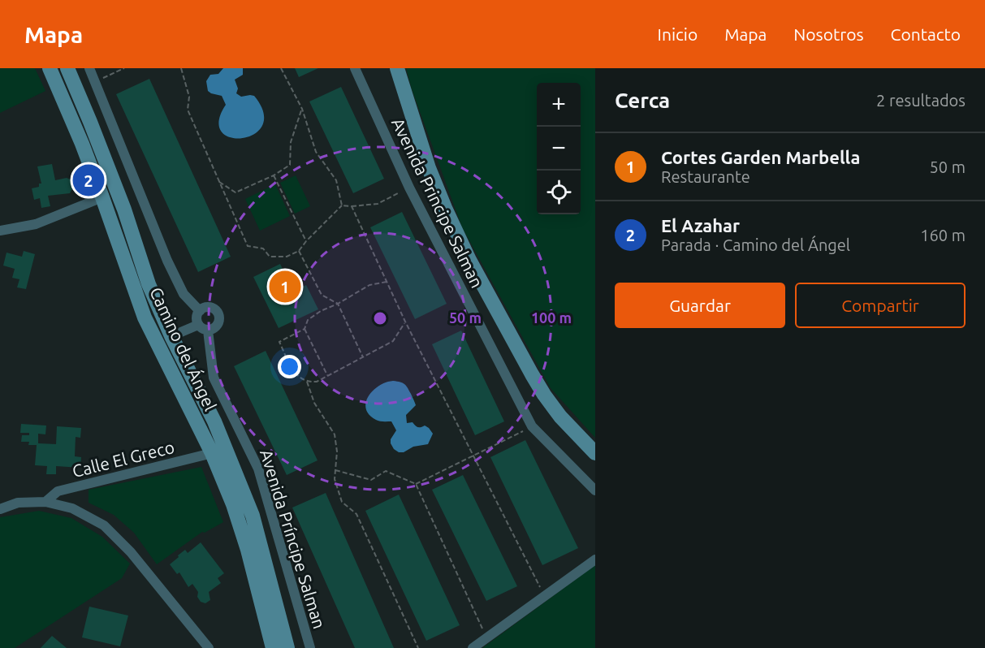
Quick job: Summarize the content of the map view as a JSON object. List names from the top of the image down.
{
  "streets": {
    "street": [
      "Avenida Principe Salman",
      "Camino del Ángel",
      "Calle El Greco",
      "Avenida Príncipe Salman"
    ]
  },
  "crossings": [
    ["Camino del Ángel", "Calle El Greco"]
  ],
  "page": {
    "header": "Mapa",
    "nav": [
      "Inicio",
      "Mapa",
      "Nosotros",
      "Contacto"
    ],
    "heading": ["Cerca", "2 resultados"],
    "map_buttons": ["+", "−"],
    "list": [
      {
        "mark": "1",
        "name": "Cortes Garden Marbella",
        "note": "Restaurante",
        "value": "50 m"
      },
      {
        "mark": "2",
        "name": "El Azahar",
        "note": "Parada · Camino del Ángel",
        "value": "160 m"
      }
    ],
    "pins": ["2", "1"],
    "buttons": ["Guardar", "Compartir"]
  },
  "rings": ["50 m", "100 m"]
}
